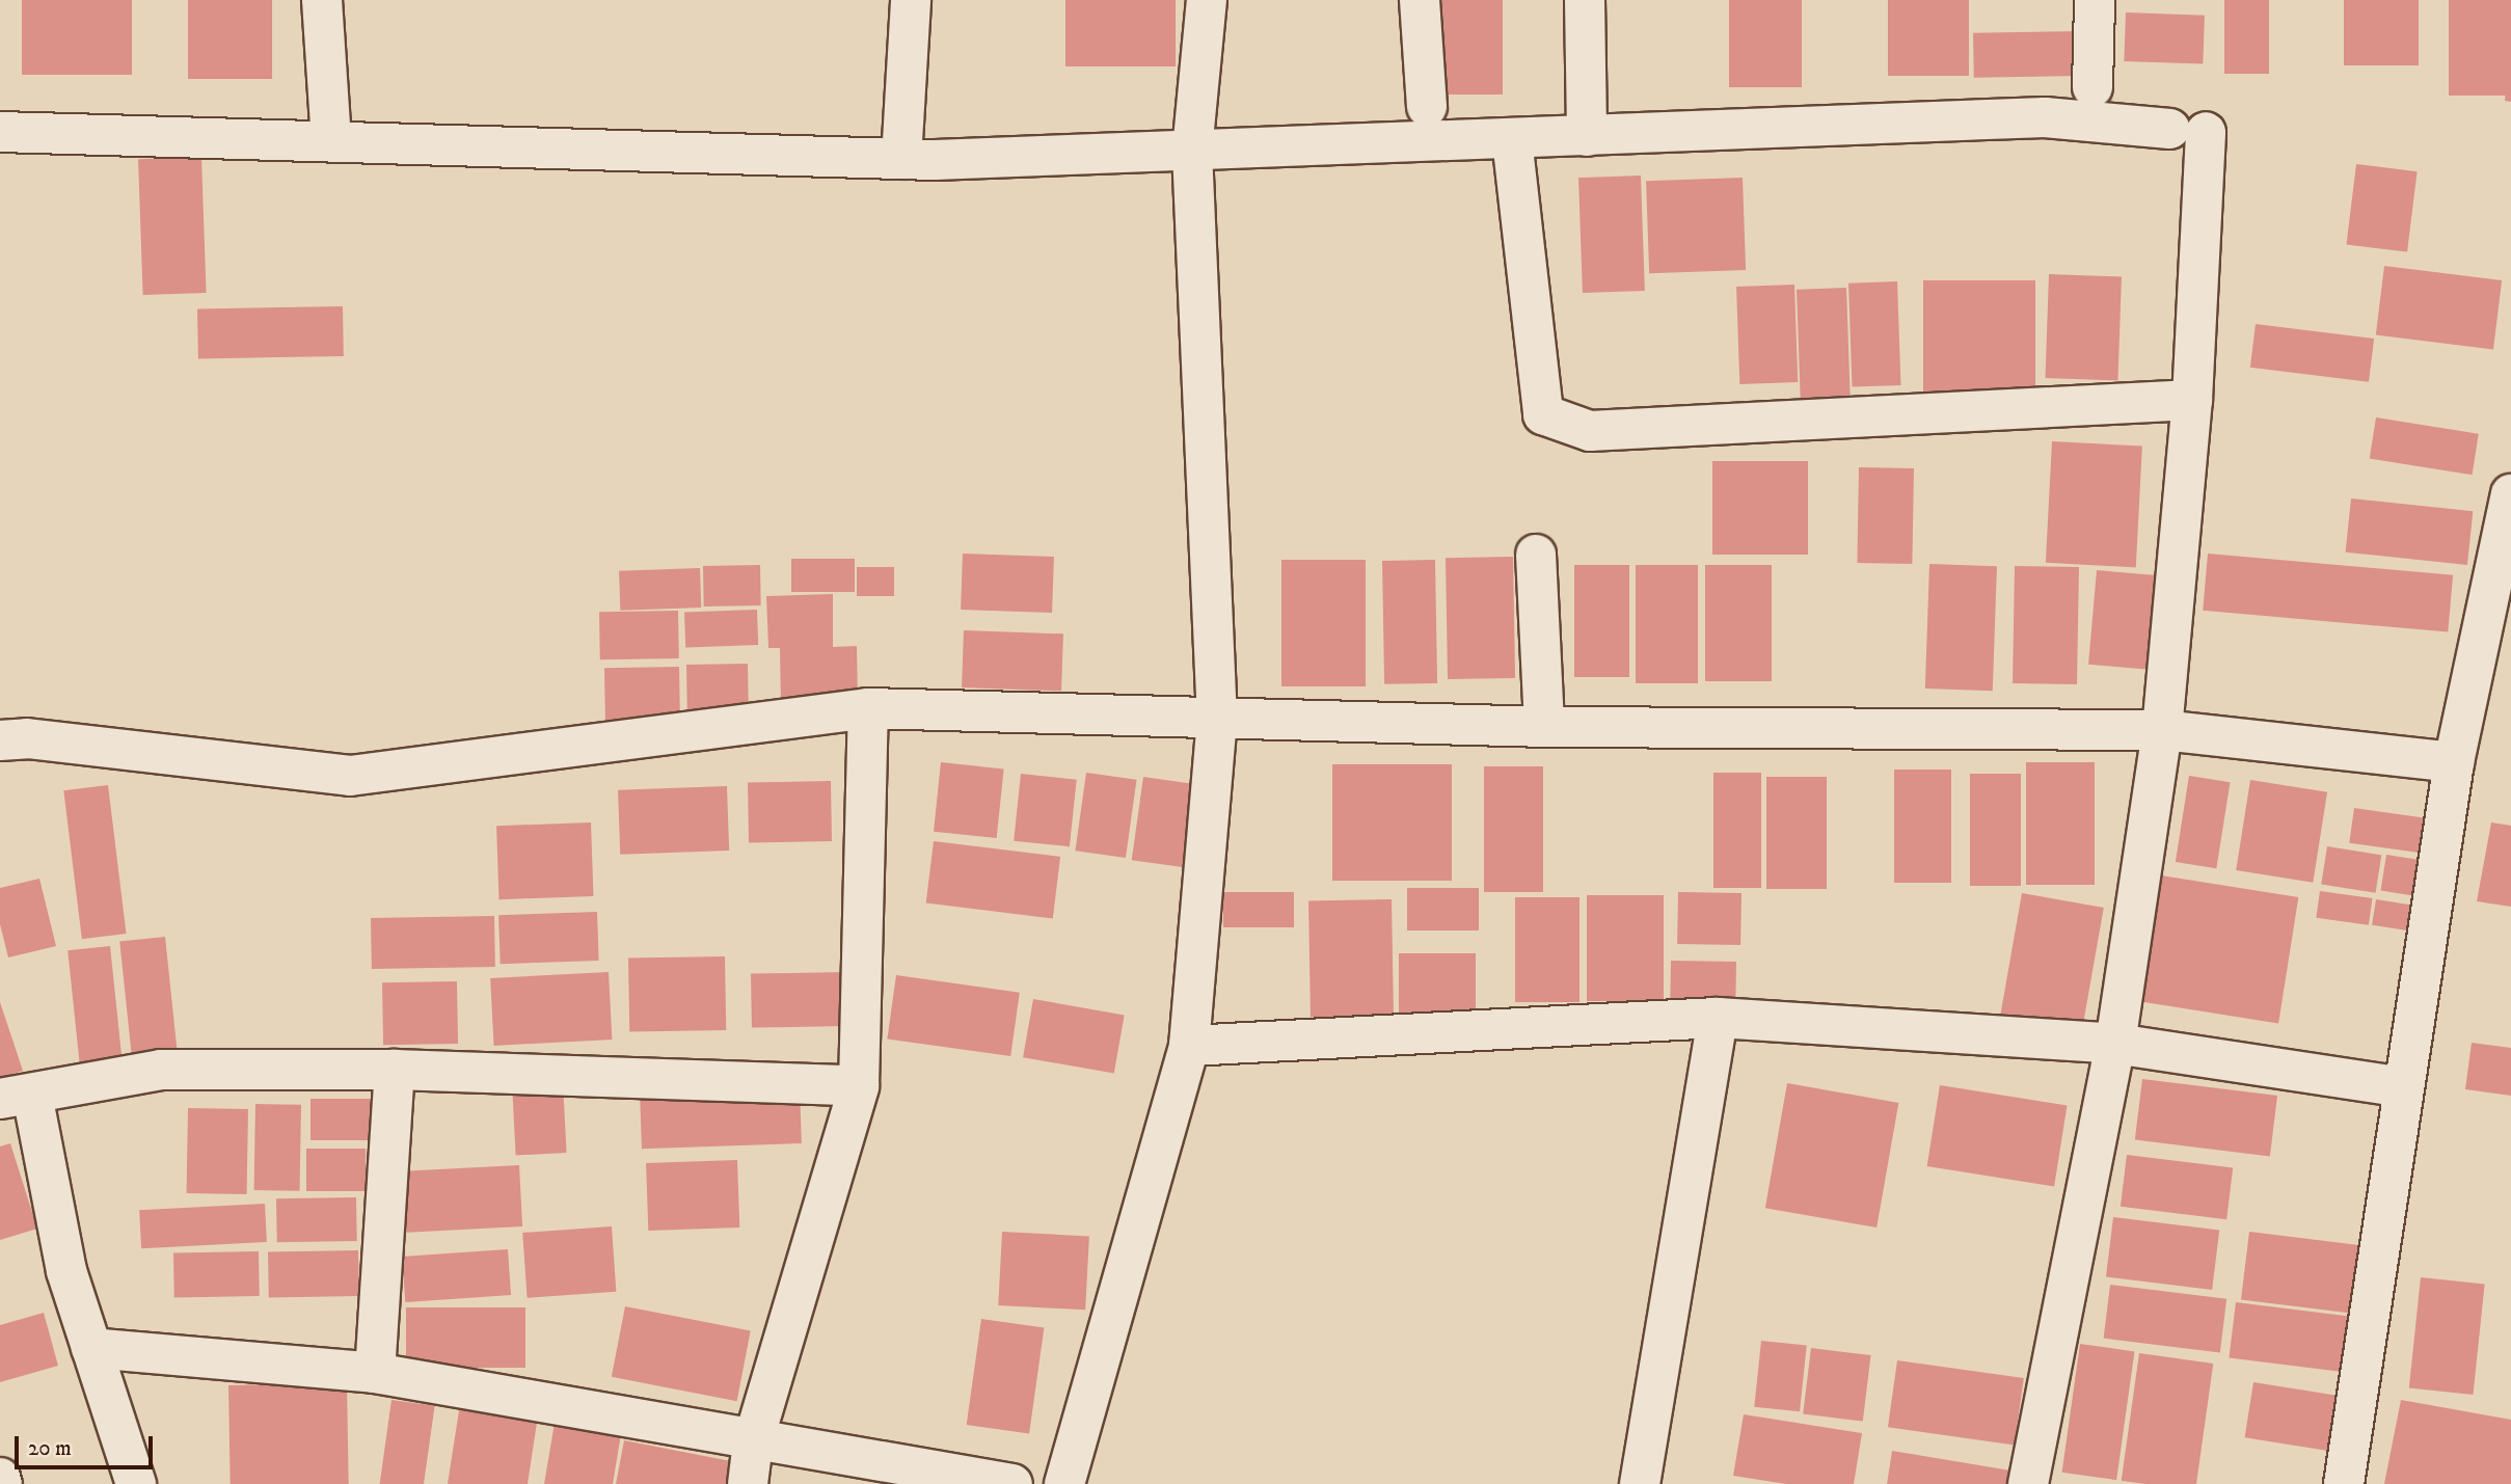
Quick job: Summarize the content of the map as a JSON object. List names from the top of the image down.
{
  "scale_bar": "20 m"
}
